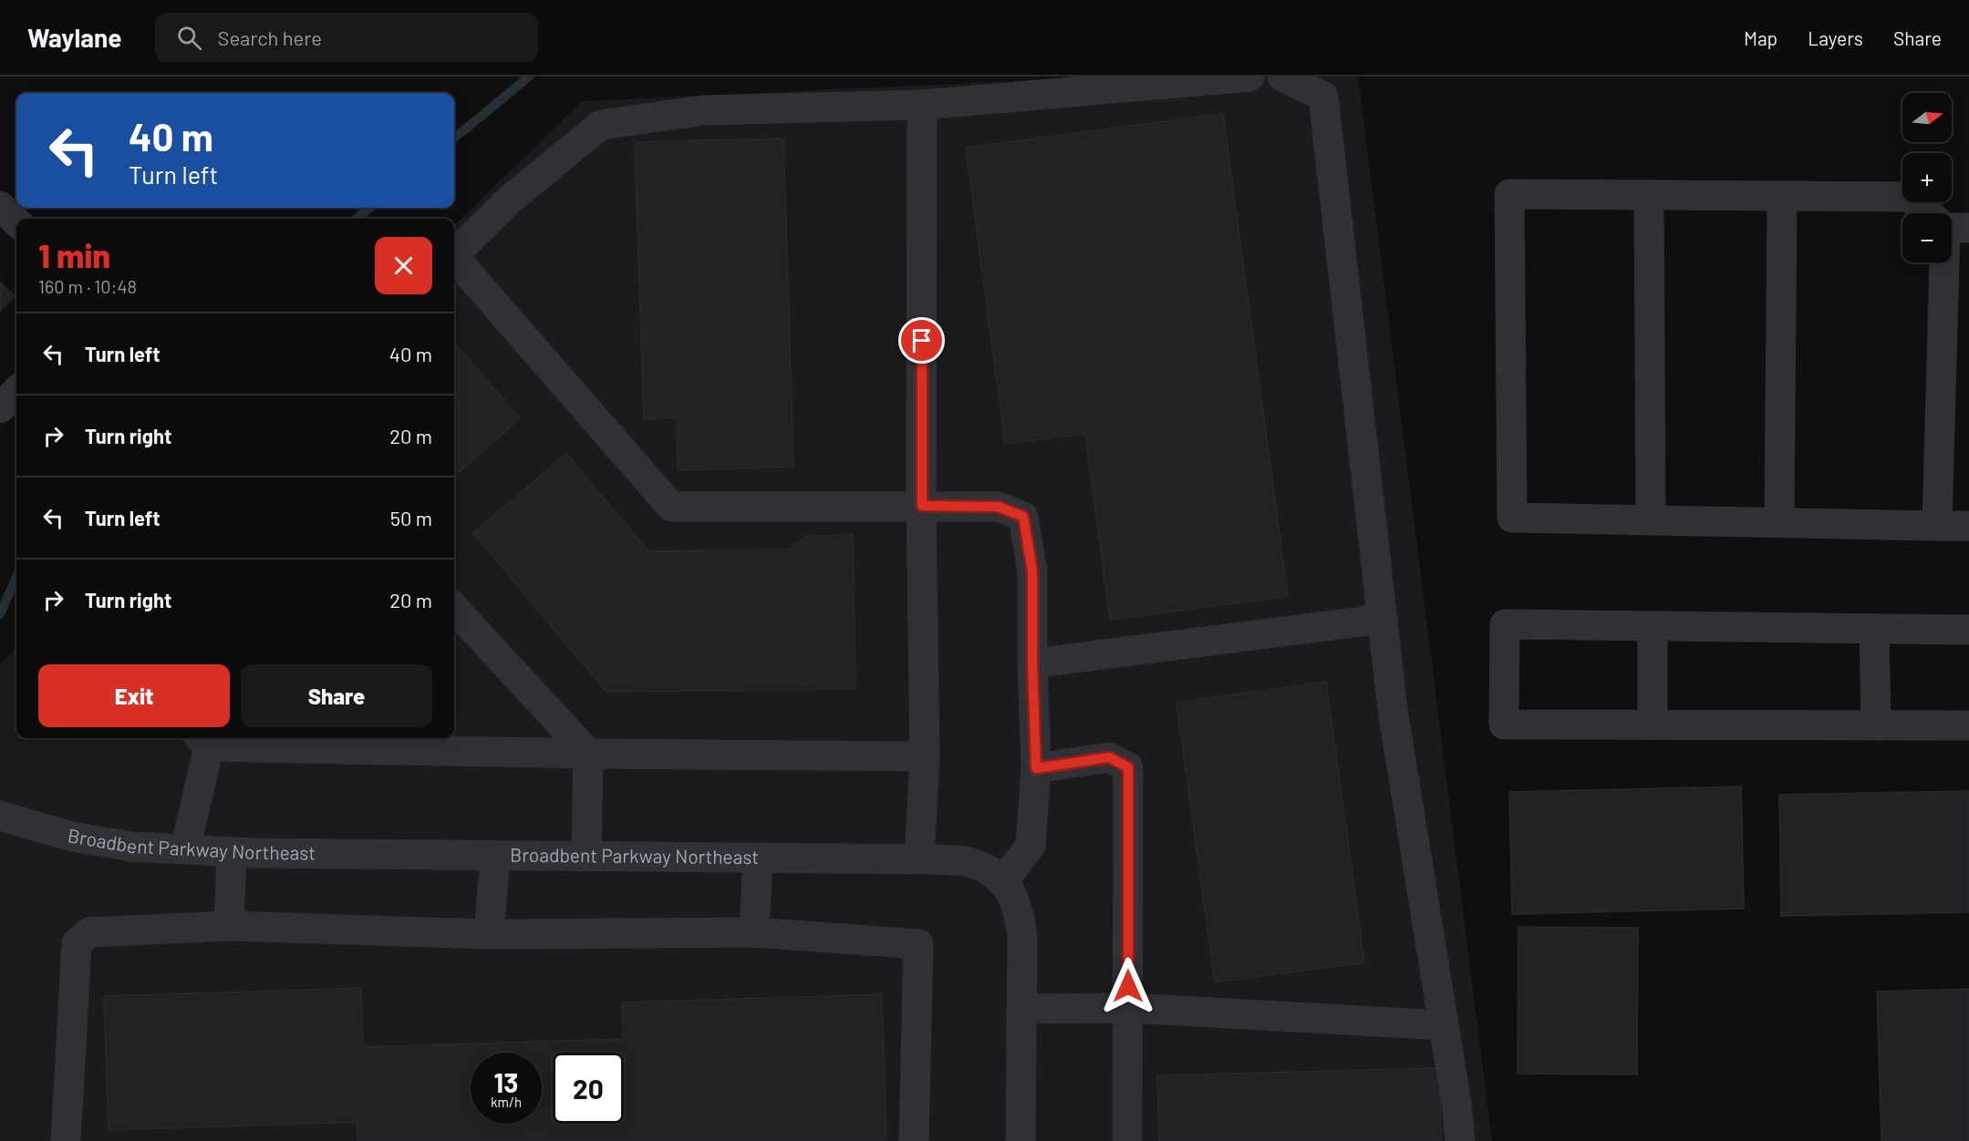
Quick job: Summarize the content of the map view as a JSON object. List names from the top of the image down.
{
  "streets": {
    "street": ["Broadbent Parkway Northeast"]
  },
  "north": "right",
  "page": {
    "header": "Waylane",
    "search": "Search here",
    "nav": ["Map", "Layers", "Share"],
    "map_buttons": ["+", "−"],
    "turn": ["40 m", "Turn left"],
    "heading": ["1 min", "160 m · 10:48"],
    "list": [
      {
        "name": "Turn left",
        "value": "40 m"
      },
      {
        "name": "Turn right",
        "value": "20 m"
      },
      {
        "name": "Turn left",
        "value": "50 m"
      },
      {
        "name": "Turn right",
        "value": "20 m"
      }
    ],
    "buttons": ["Exit", "Share"],
    "speed": "13 km/h",
    "limit": "20"
  }
}
